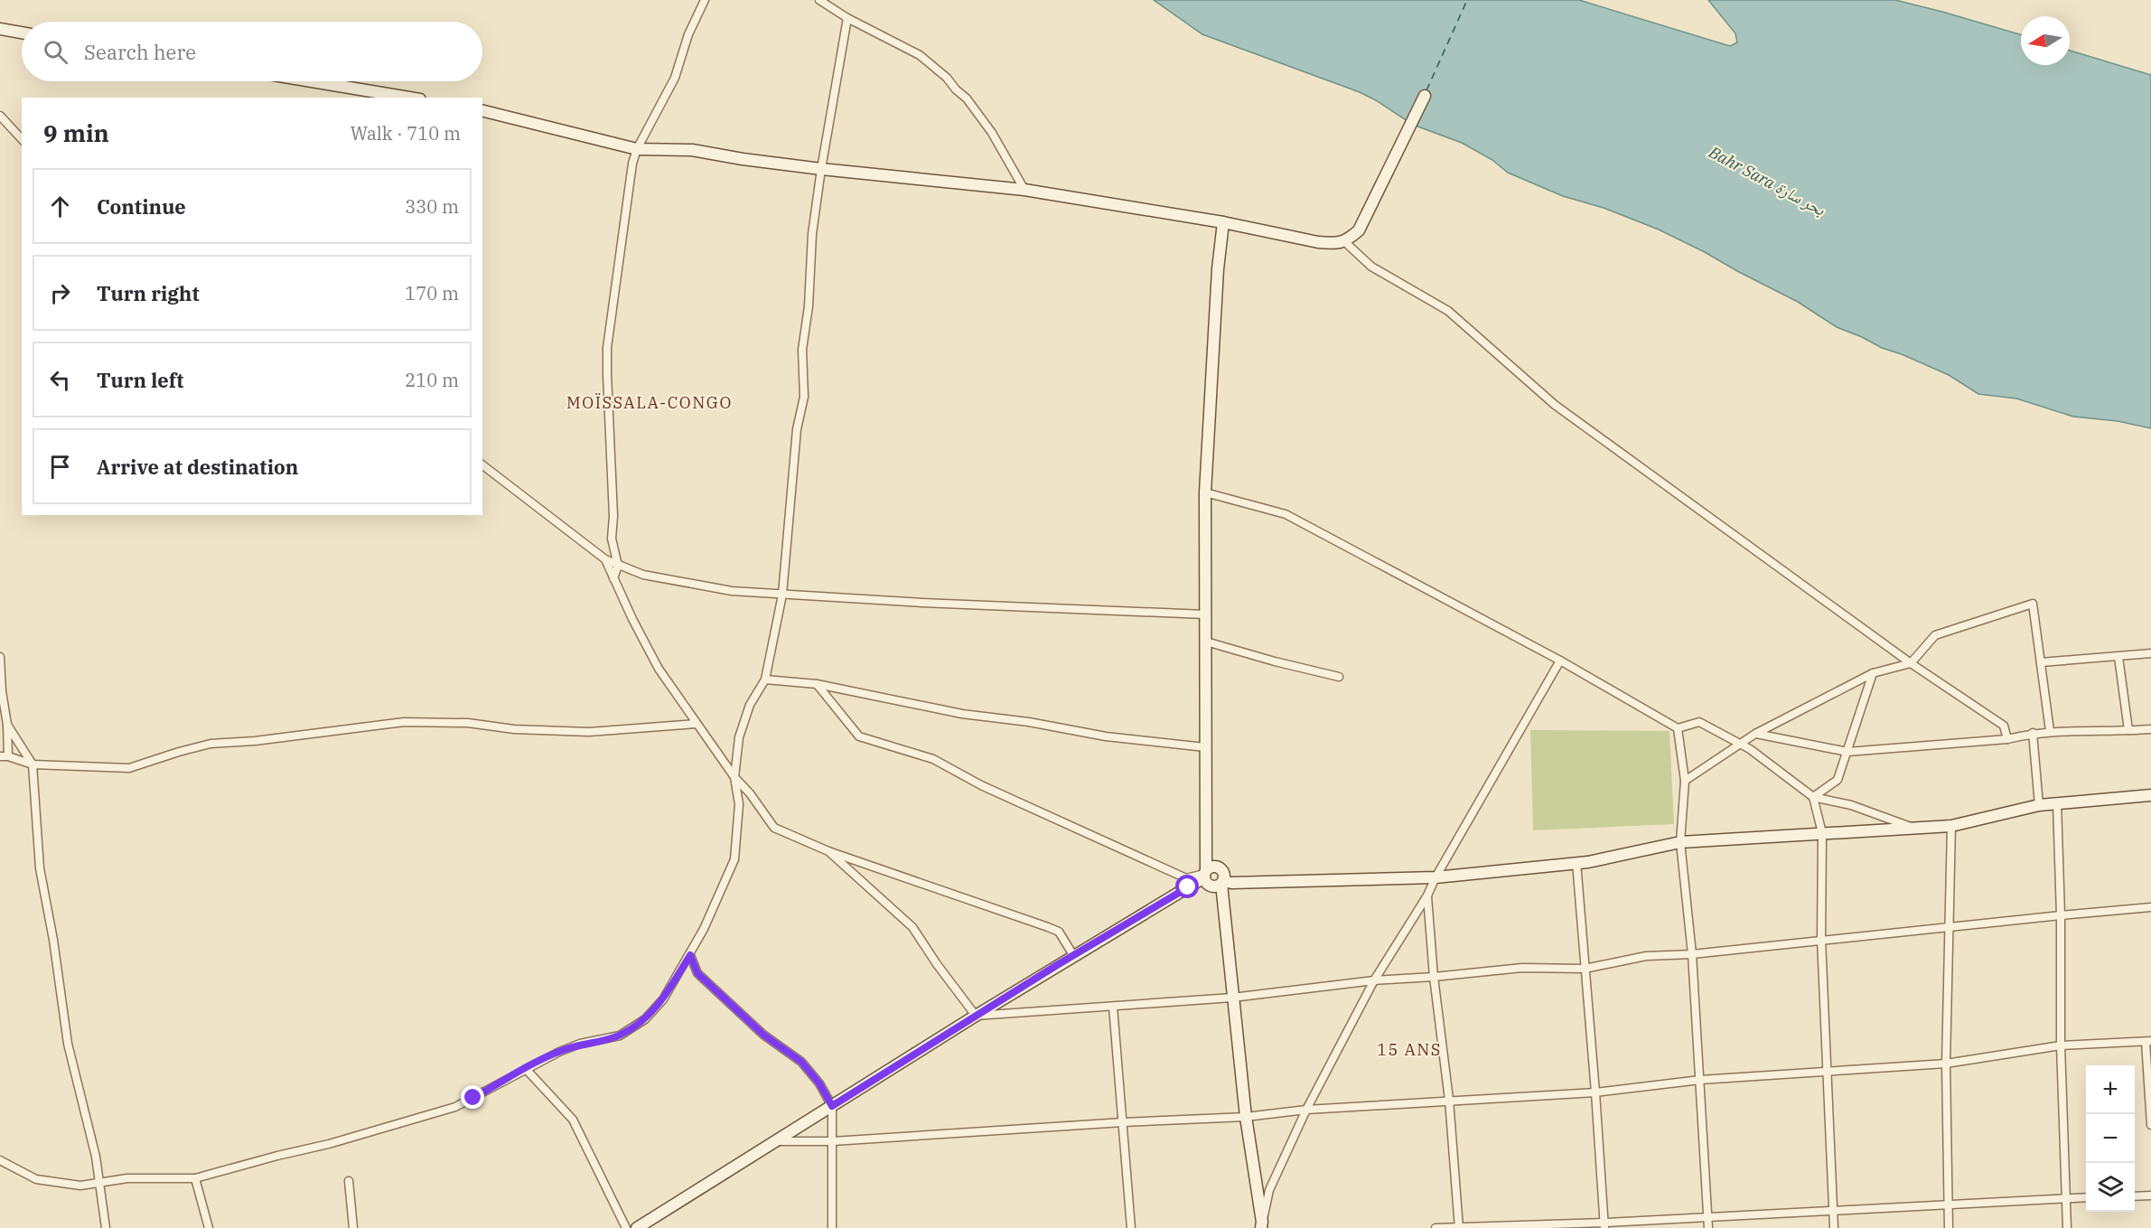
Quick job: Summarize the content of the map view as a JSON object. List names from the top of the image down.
{
  "districts": ["MOÏSSALA-CONGO", "15 ANS"],
  "water": ["Bahr Sara بحر سارة"],
  "north": "left",
  "page": {
    "search": "Search here",
    "heading": ["9 min", "Walk · 710 m"],
    "list": [
      ["Continue", "330 m"],
      ["Turn right", "170 m"],
      ["Turn left", "210 m"],
      "Arrive at destination"
    ],
    "map_buttons": ["+", "−"]
  }
}
